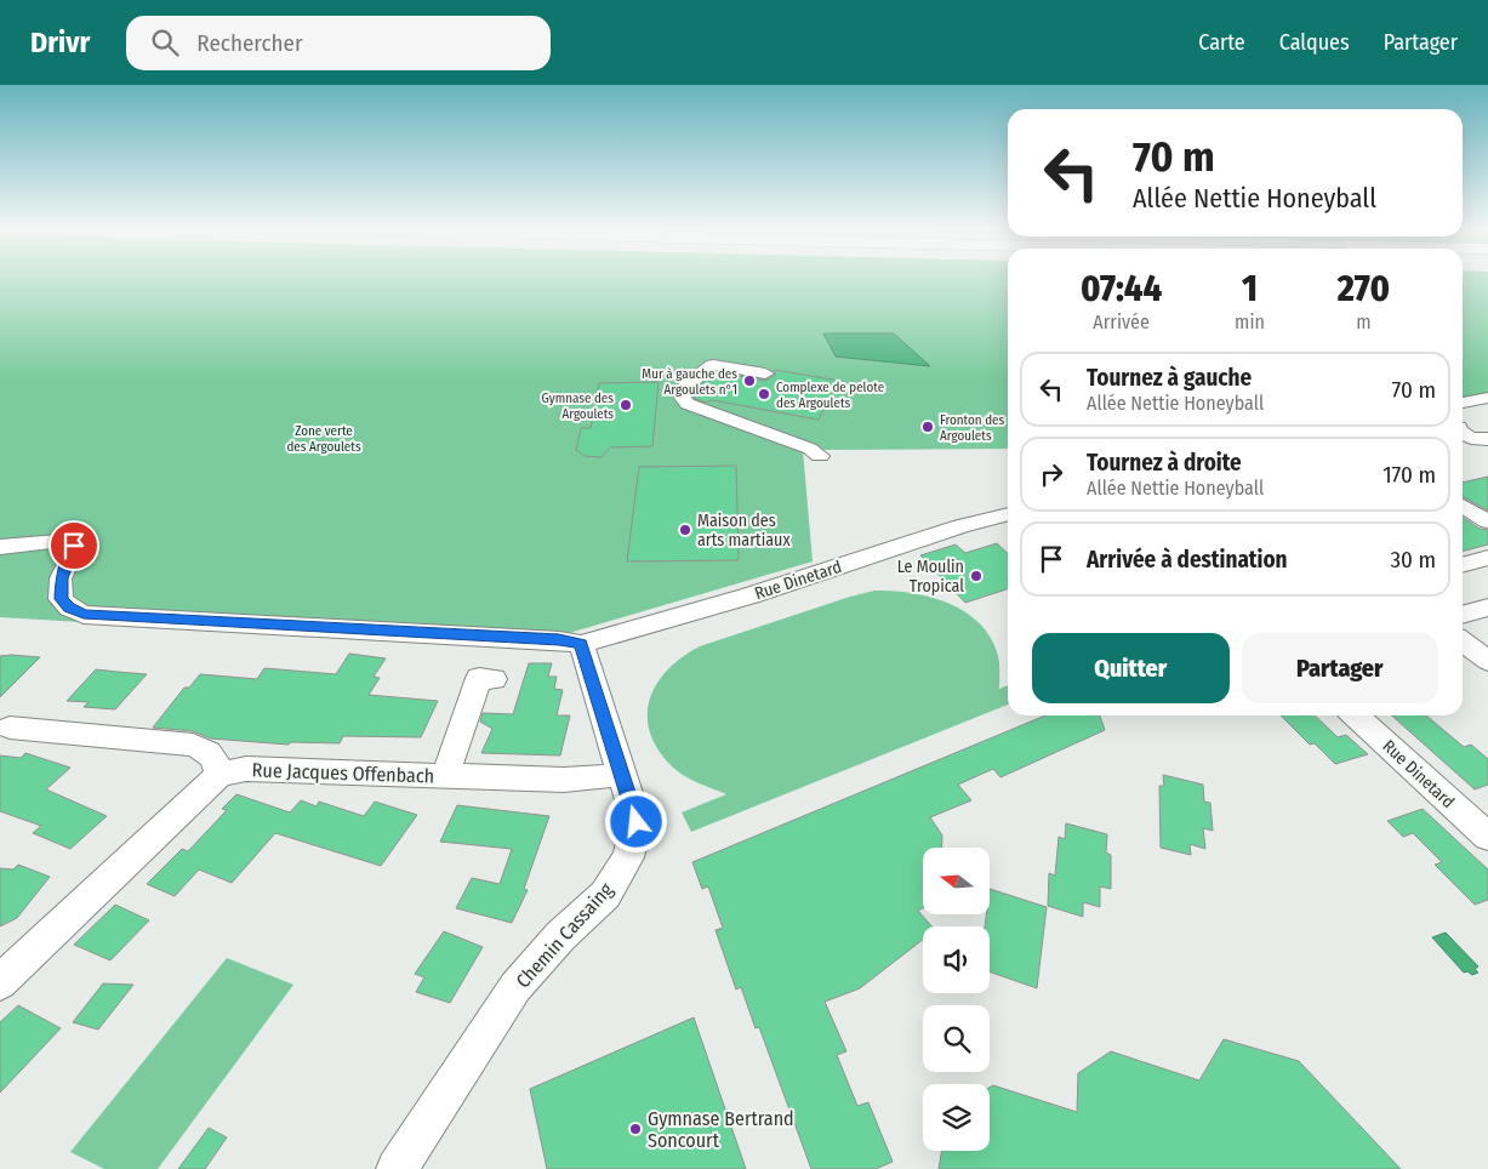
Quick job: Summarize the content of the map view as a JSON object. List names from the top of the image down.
{
  "streets": {
    "street": ["Rue Dinetard", "Rue Jacques Offenbach", "Chemin Cassaing"]
  },
  "crossings": [
    ["Rue Dinetard", "Chemin Cassaing"],
    ["Rue Jacques Offenbach", "Chemin Cassaing"]
  ],
  "parks": ["Zone verte des Argoulets"],
  "places": [
    "Mur à gauche des Argoulets n°1",
    "Complexe de pelote des Argoulets",
    "Gymnase des Argoulets",
    "Fronton des Argoulets",
    "Maison des arts martiaux",
    "Le Moulin Tropical",
    "Gymnase Bertrand Soncourt"
  ],
  "north": "left",
  "page": {
    "header": "Drivr",
    "search": "Rechercher",
    "nav": ["Carte", "Calques", "Partager"],
    "turn": ["70 m", "Allée Nettie Honeyball"],
    "eta": [
      "07:44",
      "Arrivée",
      "1",
      "min",
      "270",
      "m"
    ],
    "list": [
      {
        "name": "Tournez à gauche",
        "note": "Allée Nettie Honeyball",
        "value": "70 m"
      },
      {
        "name": "Tournez à droite",
        "note": "Allée Nettie Honeyball",
        "value": "170 m"
      },
      {
        "name": "Arrivée à destination",
        "value": "30 m"
      }
    ],
    "buttons": ["Quitter", "Partager"]
  }
}
